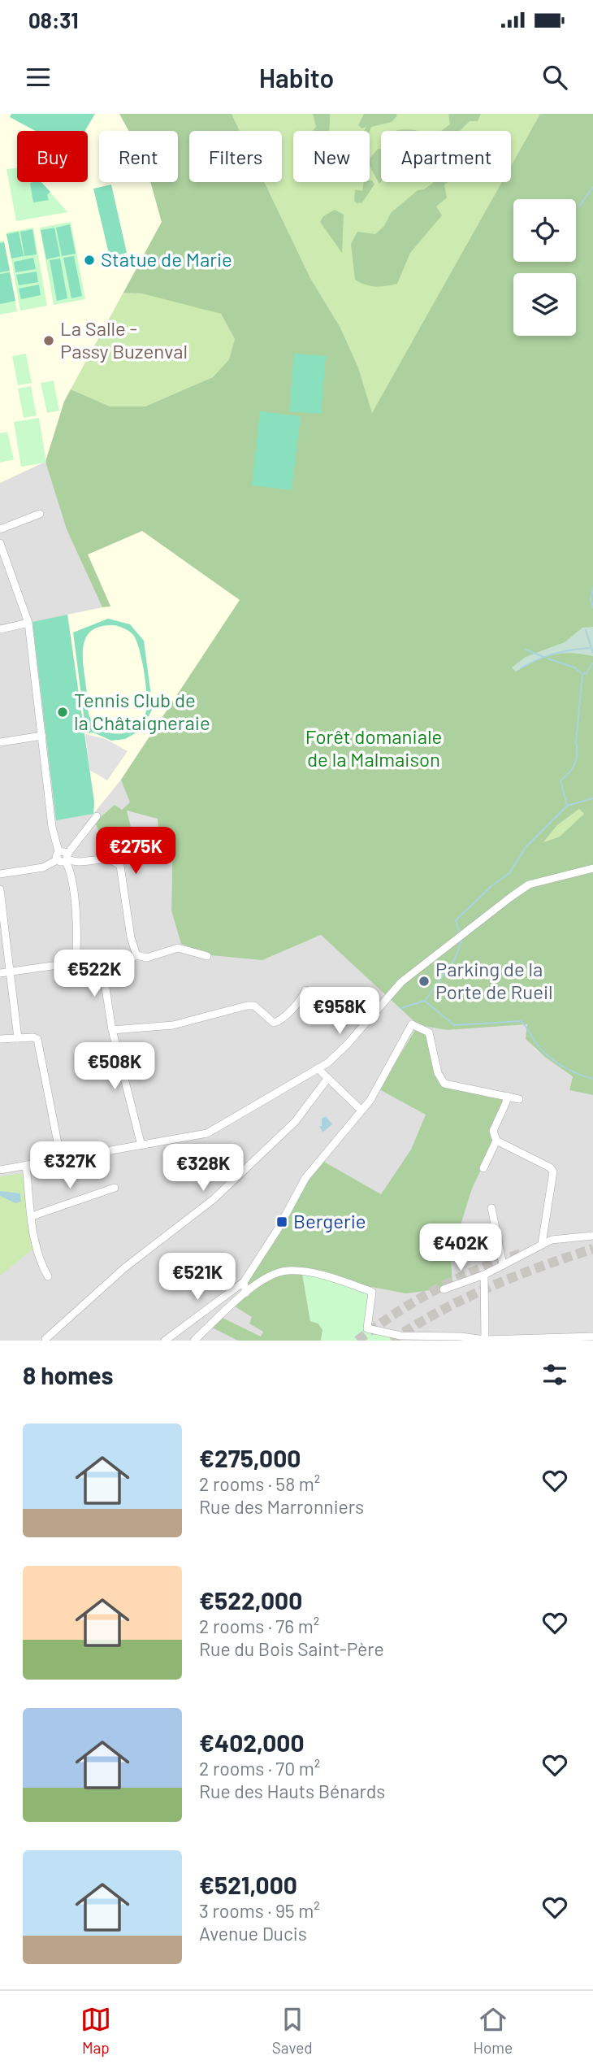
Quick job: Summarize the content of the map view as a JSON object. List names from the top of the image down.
{
  "parks": ["Forêt domaniale de la Malmaison"],
  "places": {
    "other": [
      "Statue de Marie",
      "La Salle - Passy Buzenval",
      "Tennis Club de la Châtaigneraie",
      "Parking de la Porte de Rueil"
    ],
    "transit": ["Bergerie"]
  },
  "page": {
    "status": "08:31",
    "header": "Habito",
    "chip": [
      "Buy",
      "Rent",
      "Filters",
      "New",
      "Apartment"
    ],
    "price": [
      "€275K",
      "€522K",
      "€958K",
      "€508K",
      "€327K",
      "€328K",
      "€402K",
      "€521K"
    ],
    "heading": "8 homes",
    "list": [
      {
        "name": "€275,000",
        "note": "2 rooms · 58 m² · Rue des Marronniers"
      },
      {
        "name": "€522,000",
        "note": "2 rooms · 76 m² · Rue du Bois Saint-Père"
      },
      {
        "name": "€402,000",
        "note": "2 rooms · 70 m² · Rue des Hauts Bénards"
      },
      {
        "name": "€521,000",
        "note": "3 rooms · 95 m² · Avenue Ducis"
      }
    ],
    "tabs": ["Map", "Saved", "Home"]
  }
}
